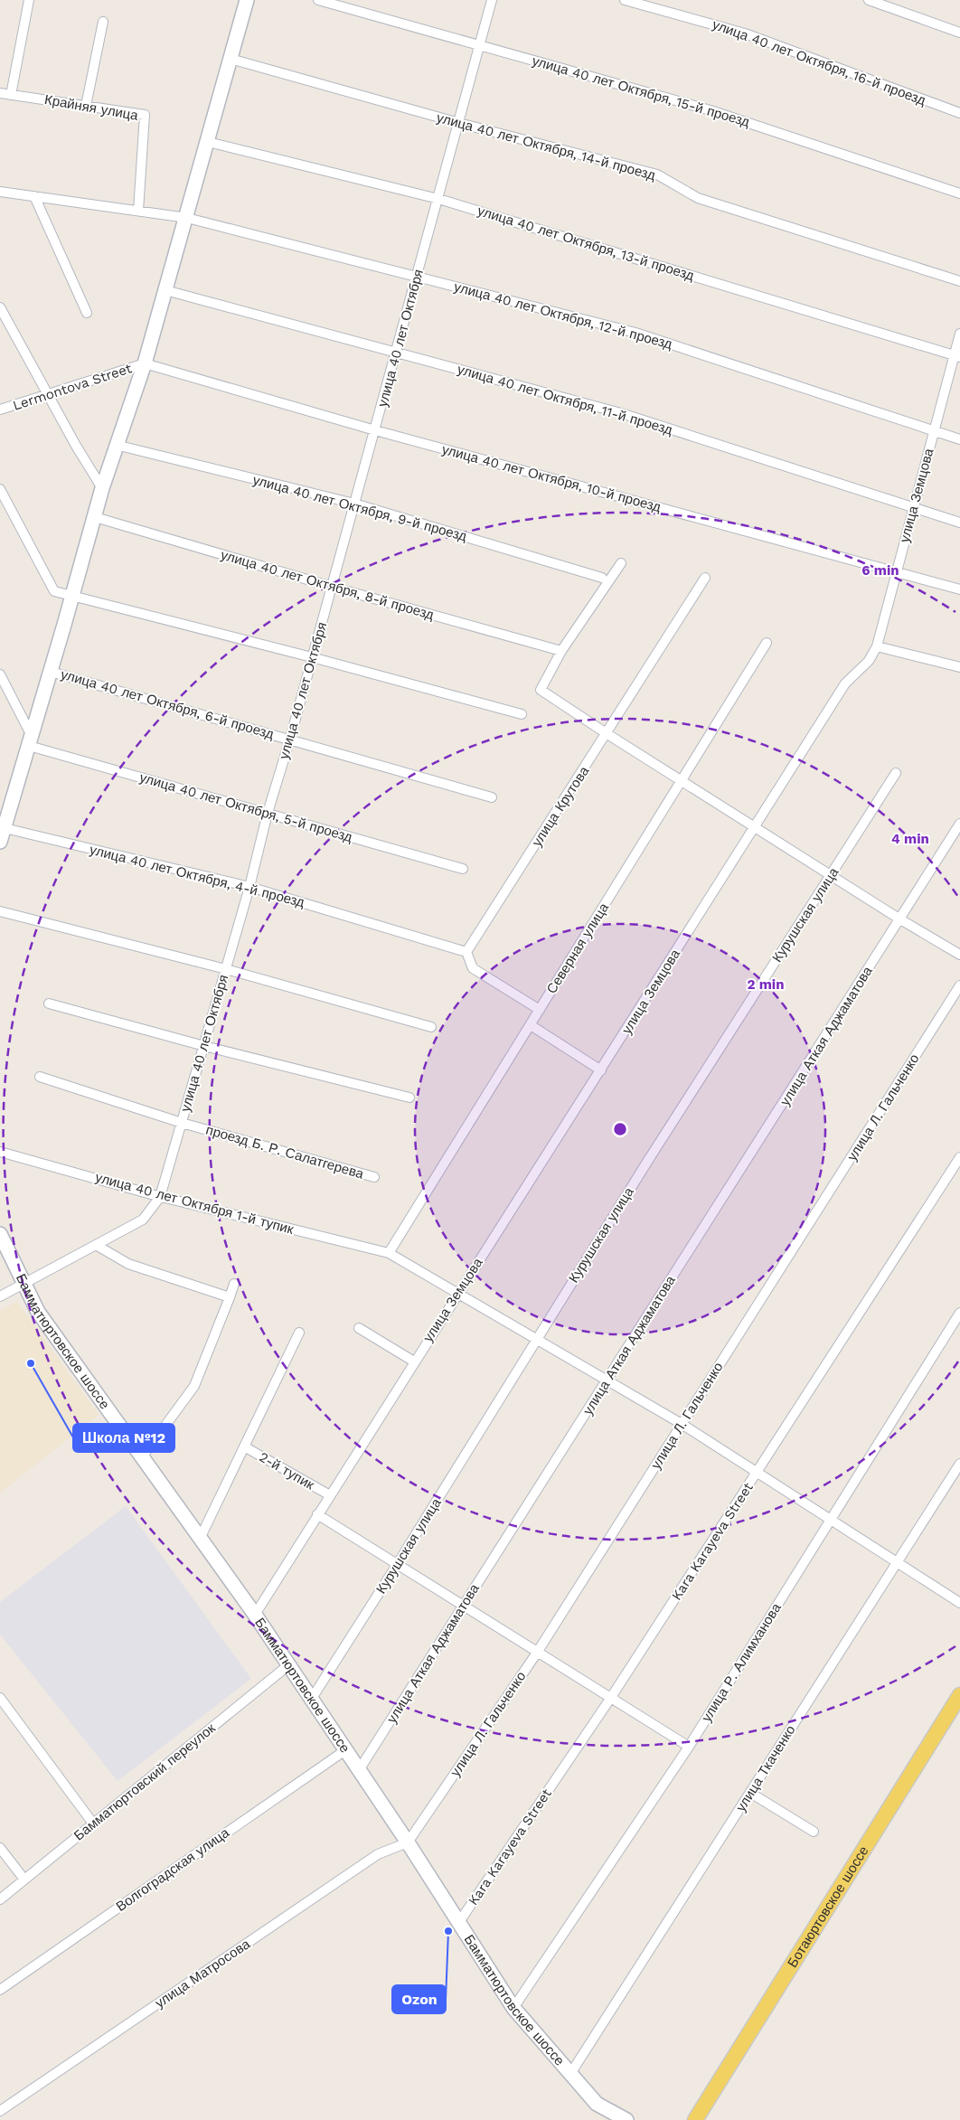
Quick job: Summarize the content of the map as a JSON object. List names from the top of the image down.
{
  "streets": {
    "main road": ["Ботаюртовское шоссе"],
    "street": [
      "улица 40 лет Октября, 16-й проезд",
      "улица 40 лет Октября, 15-й проезд",
      "Крайняя улица",
      "улица 40 лет Октября, 14-й проезд",
      "улица 40 лет Октября, 13-й проезд",
      "улица 40 лет Октября, 12-й проезд",
      "улица 40 лет Октября",
      "Lermontova Street",
      "улица 40 лет Октября, 11-й проезд",
      "улица 40 лет Октября, 10-й проезд",
      "улица Земцова",
      "улица 40 лет Октября, 9-й проезд",
      "улица 40 лет Октября, 8-й проезд",
      "улица 40 лет Октября, 6-й проезд",
      "улица Крутова",
      "улица 40 лет Октября, 5-й проезд",
      "улица 40 лет Октября, 4-й проезд",
      "Курушская улица",
      "Северная улица",
      "улица Аткая Аджаматова",
      "улица Л. Гальченко",
      "проезд Б. Р. Салатгерева",
      "улица 40 лет Октября 1-й тупик",
      "Бамматюртовское шоссе",
      "2-й тупик",
      "Kara Karayeva Street",
      "улица Р. Алимханова",
      "улица Ткаченко",
      "Бамматюртовский переулок",
      "Волгоградская улица",
      "улица Матросова"
    ]
  },
  "crossings": [
    ["улица 40 лет Октября, 15-й проезд", "улица 40 лет Октября"],
    ["Крайняя улица", "улица 40 лет Октября, 12-й проезд"],
    ["улица 40 лет Октября, 14-й проезд", "улица 40 лет Октября"],
    ["улица 40 лет Октября, 13-й проезд", "улица 40 лет Октября"],
    ["улица 40 лет Октября, 13-й проезд", "улица Земцова"],
    ["улица 40 лет Октября, 12-й проезд", "улица 40 лет Октября"],
    ["улица 40 лет Октября, 12-й проезд", "улица Земцова"],
    ["улица 40 лет Октября", "улица 40 лет Октября, 11-й проезд"],
    ["улица 40 лет Октября", "улица 40 лет Октября, 10-й проезд"],
    ["улица 40 лет Октября", "улица 40 лет Октября, 9-й проезд"],
    ["улица 40 лет Октября", "улица 40 лет Октября, 8-й проезд"],
    ["улица 40 лет Октября", "улица 40 лет Октября, 6-й проезд"],
    ["улица 40 лет Октября", "улица 40 лет Октября, 5-й проезд"],
    ["улица 40 лет Октября", "улица 40 лет Октября, 4-й проезд"],
    ["улица 40 лет Октября", "проезд Б. Р. Салатгерева"],
    ["улица 40 лет Октября", "улица 40 лет Октября 1-й тупик"],
    ["улица 40 лет Октября", "Бамматюртовское шоссе"],
    ["Lermontova Street", "улица 40 лет Октября, 10-й проезд"],
    ["улица 40 лет Октября, 11-й проезд", "улица Земцова"],
    ["улица 40 лет Октября, 10-й проезд", "улица Земцова"],
    ["улица Земцова", "улица 40 лет Октября 1-й тупик"],
    ["улица Земцова", "Бамматюртовское шоссе"],
    ["улица Земцова", "2-й тупик"],
    ["улица Крутова", "улица 40 лет Октября, 4-й проезд"],
    ["Курушская улица", "улица 40 лет Октября 1-й тупик"],
    ["Курушская улица", "Бамматюртовское шоссе"],
    ["Северная улица", "улица 40 лет Октября 1-й тупик"],
    ["улица Аткая Аджаматова", "улица 40 лет Октября 1-й тупик"],
    ["улица Аткая Аджаматова", "Бамматюртовское шоссе"],
    ["улица Л. Гальченко", "улица 40 лет Октября 1-й тупик"],
    ["улица Л. Гальченко", "Бамматюртовское шоссе"],
    ["улица Л. Гальченко", "улица Матросова"],
    ["улица 40 лет Октября 1-й тупик", "Kara Karayeva Street"],
    ["улица 40 лет Октября 1-й тупик", "улица Р. Алимханова"],
    ["улица 40 лет Октября 1-й тупик", "улица Ткаченко"],
    ["Бамматюртовское шоссе", "Kara Karayeva Street"],
    ["Бамматюртовское шоссе", "улица Р. Алимханова"],
    ["Бамматюртовское шоссе", "улица Ткаченко"],
    ["Бамматюртовское шоссе", "Бамматюртовский переулок"],
    ["Бамматюртовское шоссе", "Волгоградская улица"],
    ["Бамматюртовское шоссе", "улица Матросова"]
  ],
  "places": ["Школа №12", "Ozon"],
  "rings": ["6 min", "4 min", "2 min"]
}
